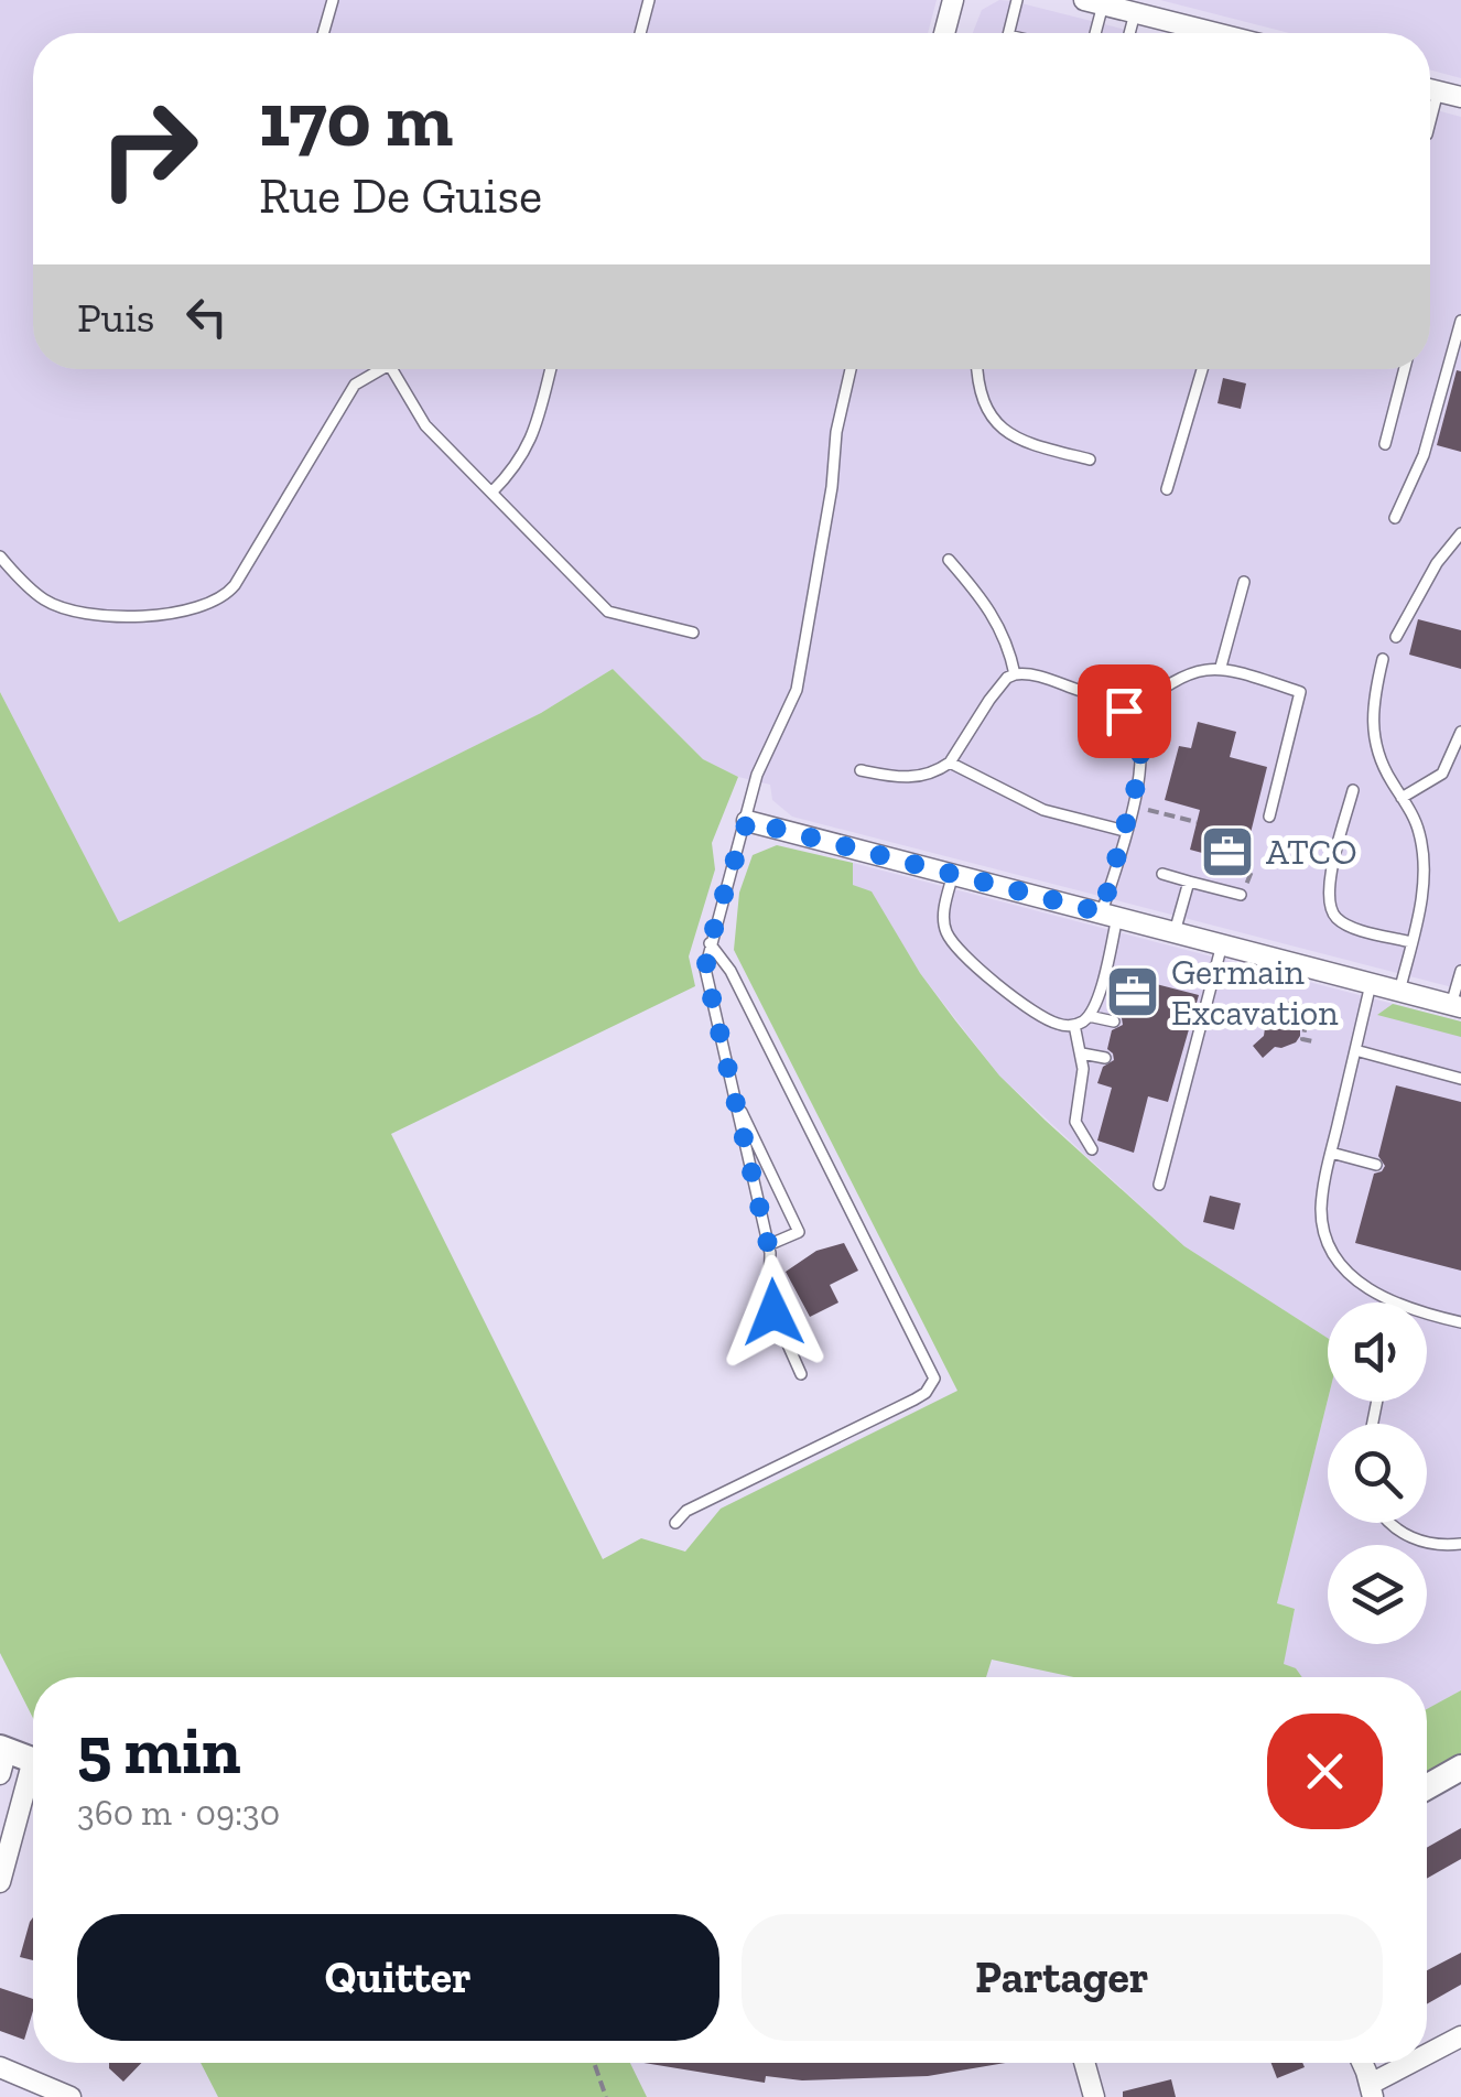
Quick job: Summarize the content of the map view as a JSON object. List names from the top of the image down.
{
  "places": {
    "office": ["ATCO", "Germain Excavation"]
  },
  "page": {
    "turn": ["170 m", "Rue De Guise"],
    "then": "Puis",
    "heading": ["5 min", "360 m · 09:30"],
    "buttons": ["Quitter", "Partager"]
  }
}
